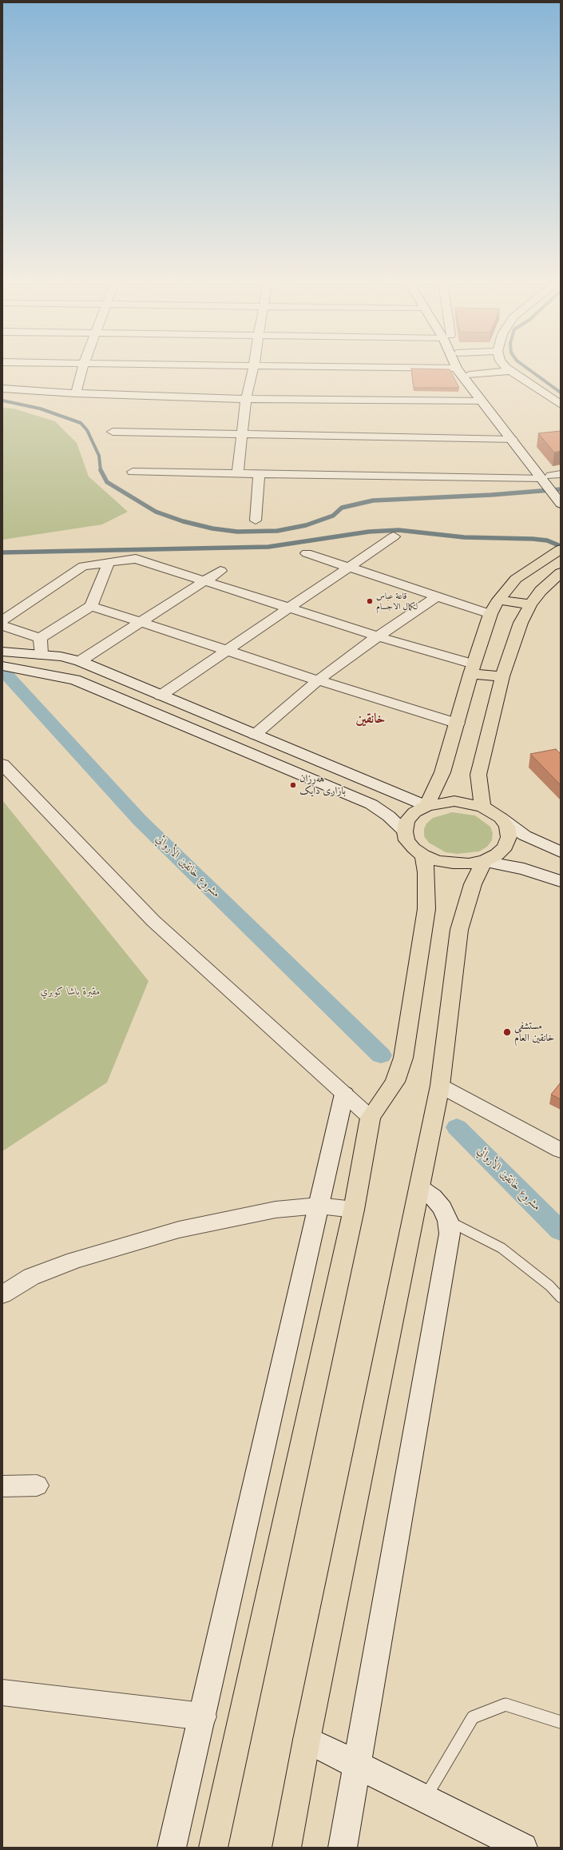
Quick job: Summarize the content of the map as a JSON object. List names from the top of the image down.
{
  "districts": ["خانقين"],
  "water": ["مشروع خانقين الأروائي"],
  "parks": ["مقبرة باشا كوبري"],
  "places": ["قاعة عباس لكمال الاجسام", "هەرزان بازاری دایک", "مستشفى خانقين العام"]
}
